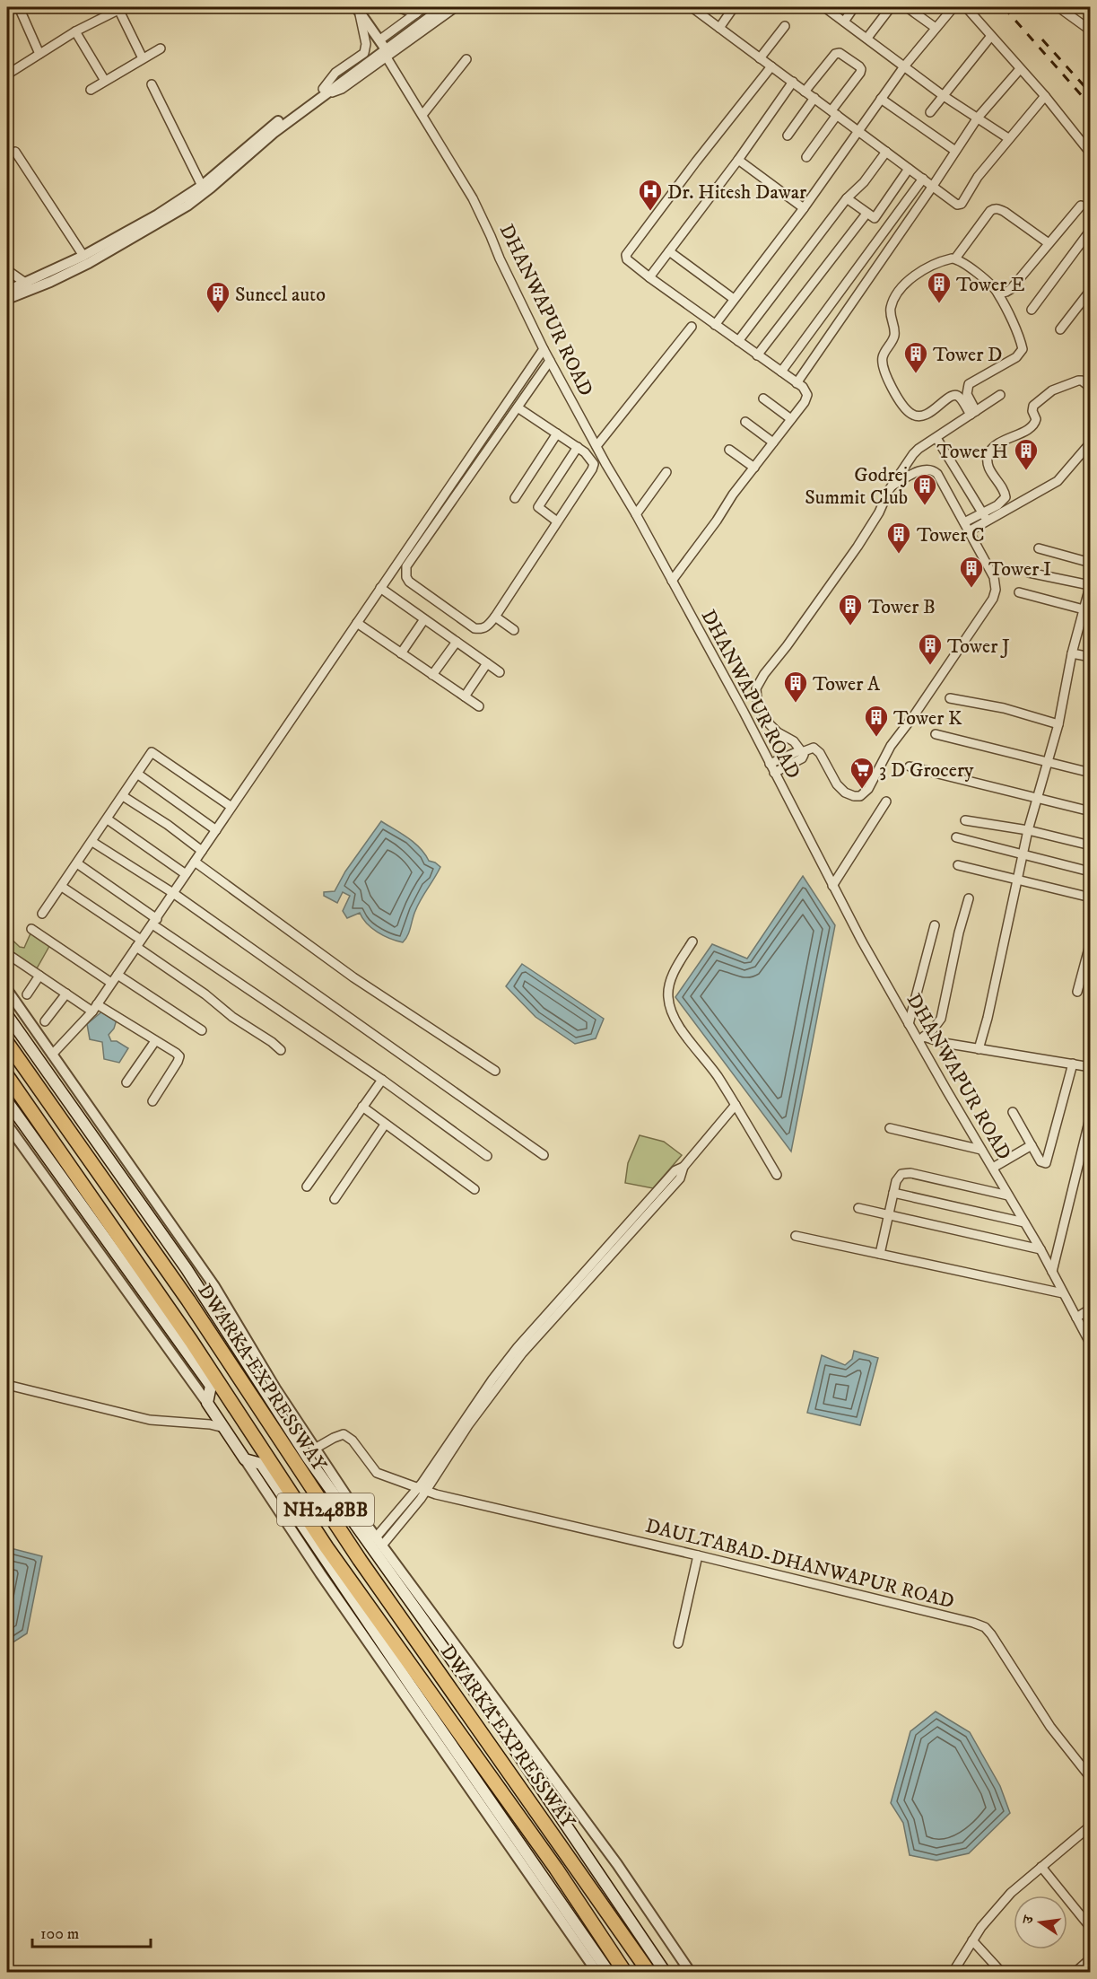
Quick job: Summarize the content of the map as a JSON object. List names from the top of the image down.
{
  "streets": {
    "highway": ["DWARKA EXPRESSWAY", "NH248BB"],
    "street": ["DHANWAPUR ROAD", "DAULTABAD-DHANWAPUR ROAD"]
  },
  "places": {
    "hospital": ["Dr. Hitesh Dawar"],
    "building": [
      "Tower E",
      "Suneel auto",
      "Tower D",
      "Tower H",
      "Godrej Summit Club",
      "Tower C",
      "Tower I",
      "Tower B",
      "Tower J",
      "Tower A",
      "Tower K"
    ],
    "supermarket": ["3 D Grocery"]
  },
  "scale_bar": "100 m",
  "north": "left"
}
